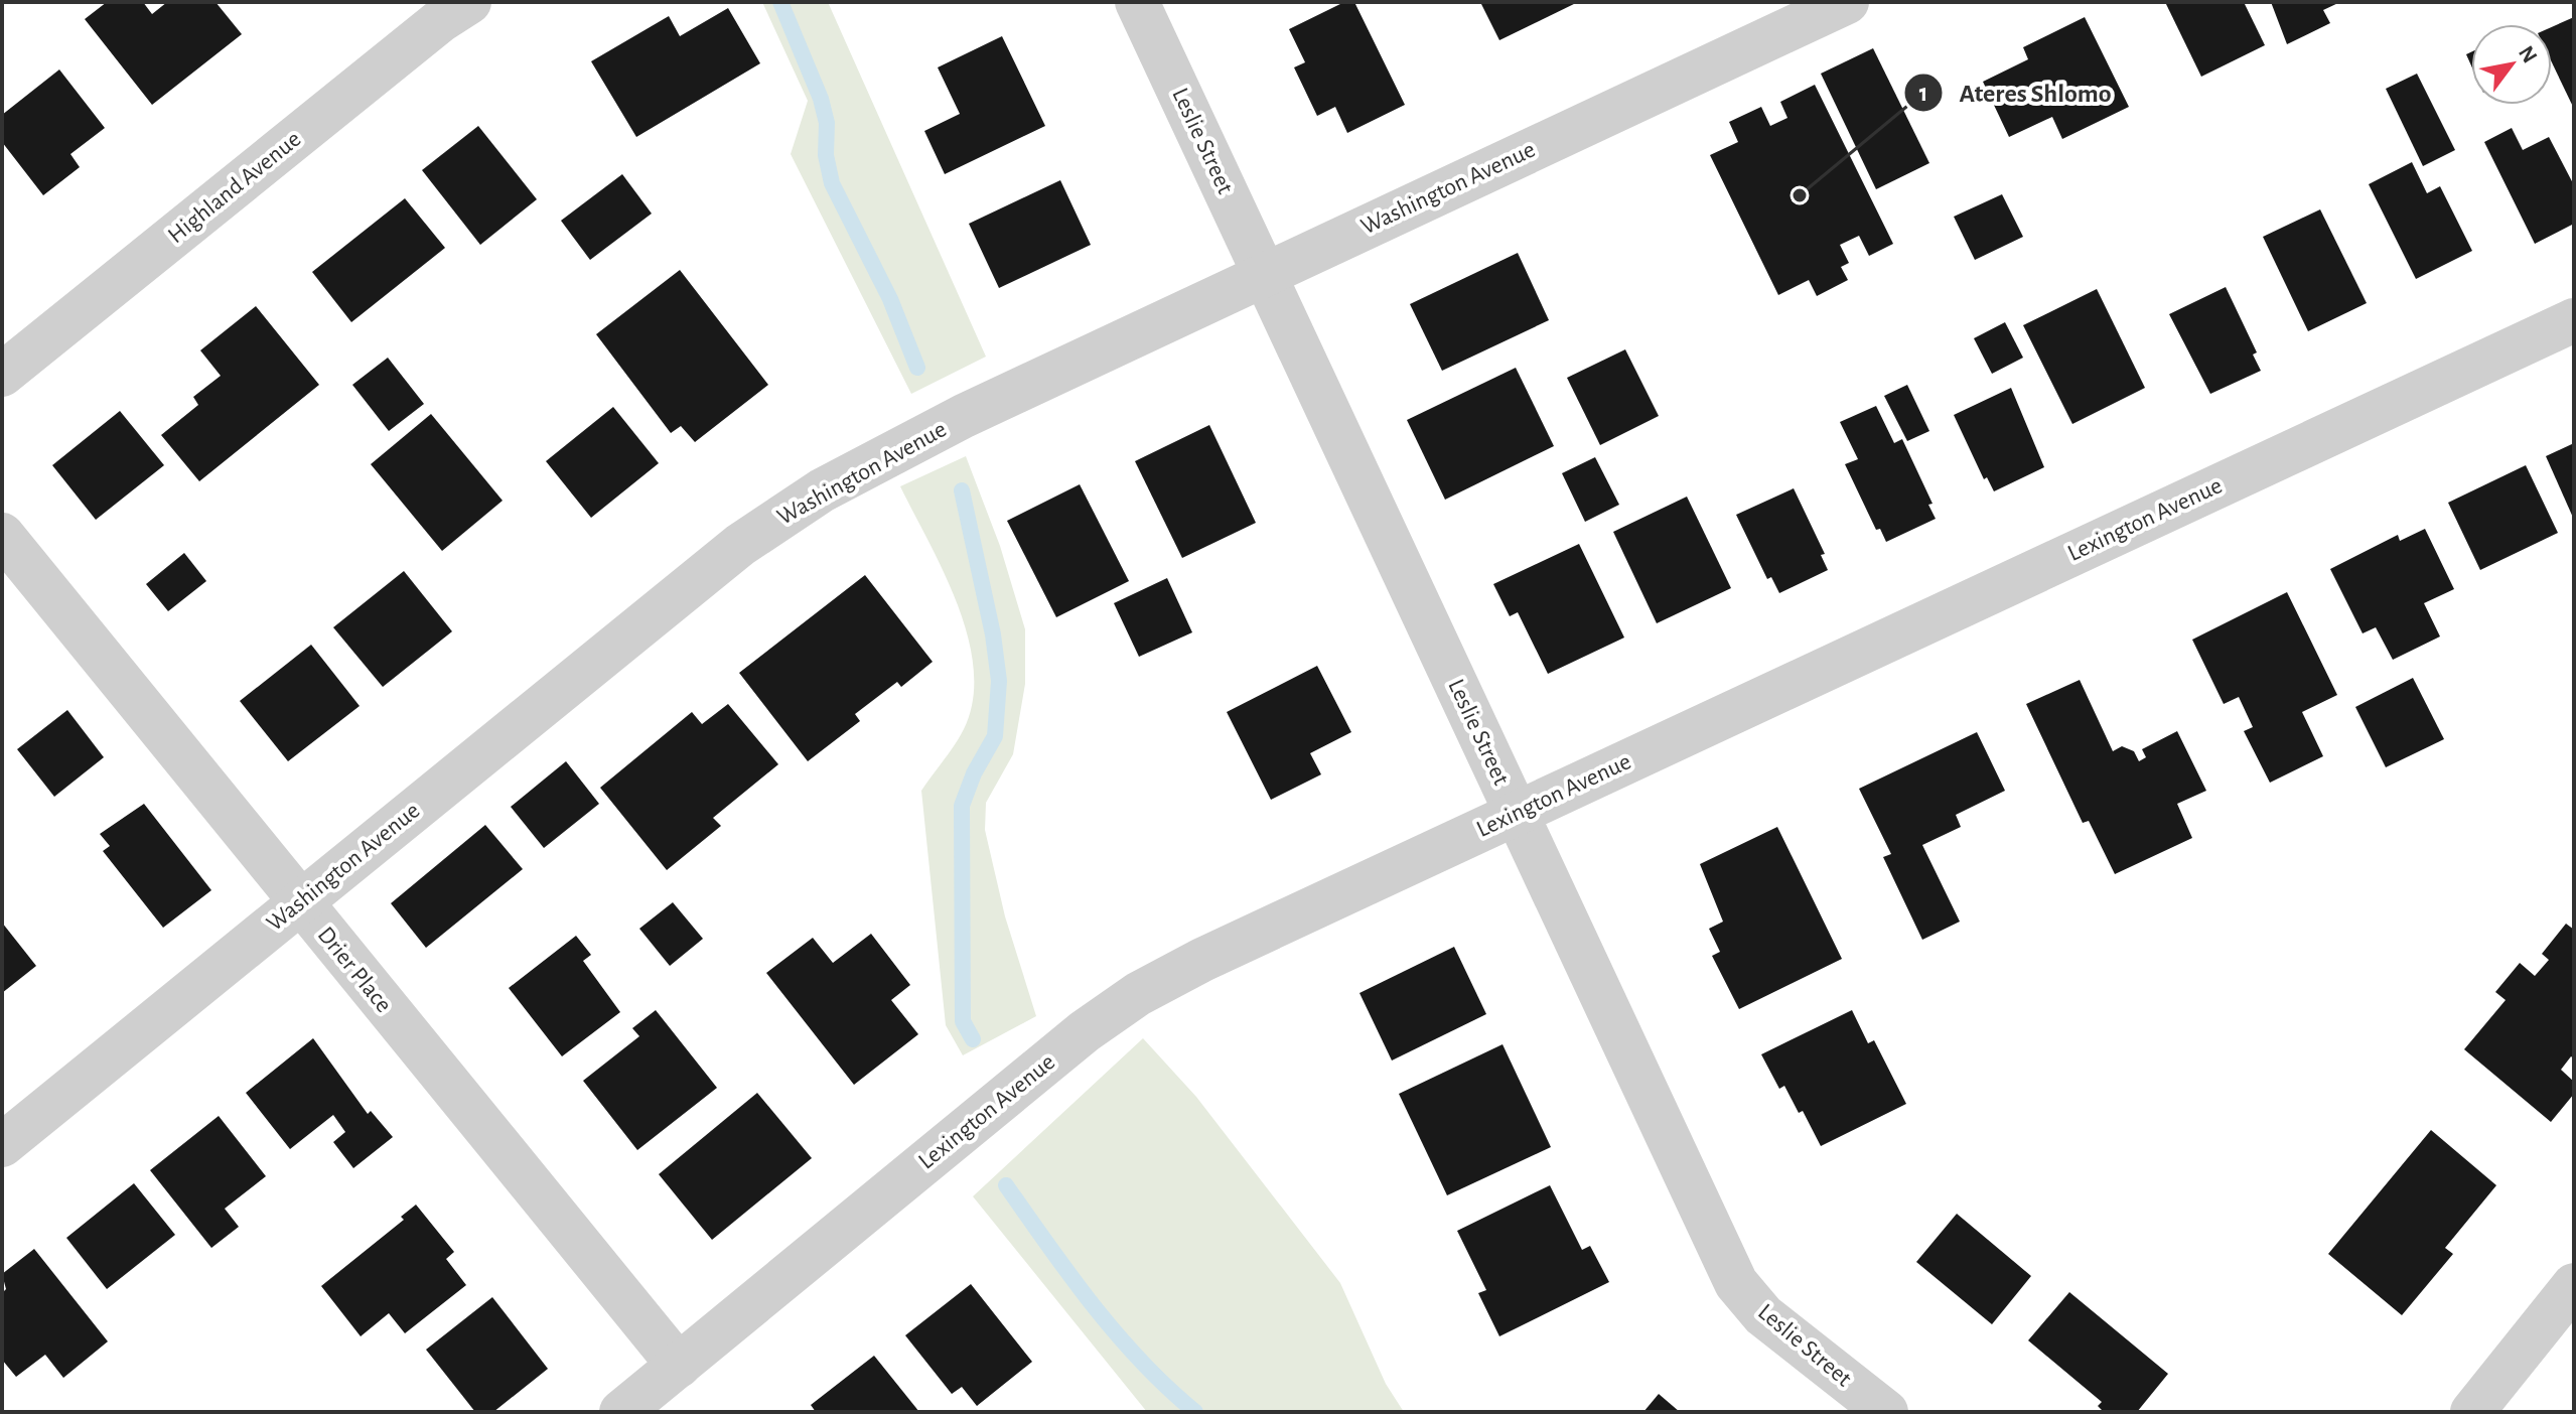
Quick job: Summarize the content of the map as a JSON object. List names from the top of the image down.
{
  "streets": {
    "street": [
      "Leslie Street",
      "Highland Avenue",
      "Washington Avenue",
      "Lexington Avenue",
      "Drier Place"
    ]
  },
  "crossings": [
    ["Leslie Street", "Washington Avenue"],
    ["Leslie Street", "Lexington Avenue"],
    ["Washington Avenue", "Drier Place"],
    ["Lexington Avenue", "Drier Place"]
  ],
  "places": ["Ateres Shlomo"],
  "north": "top right"
}
